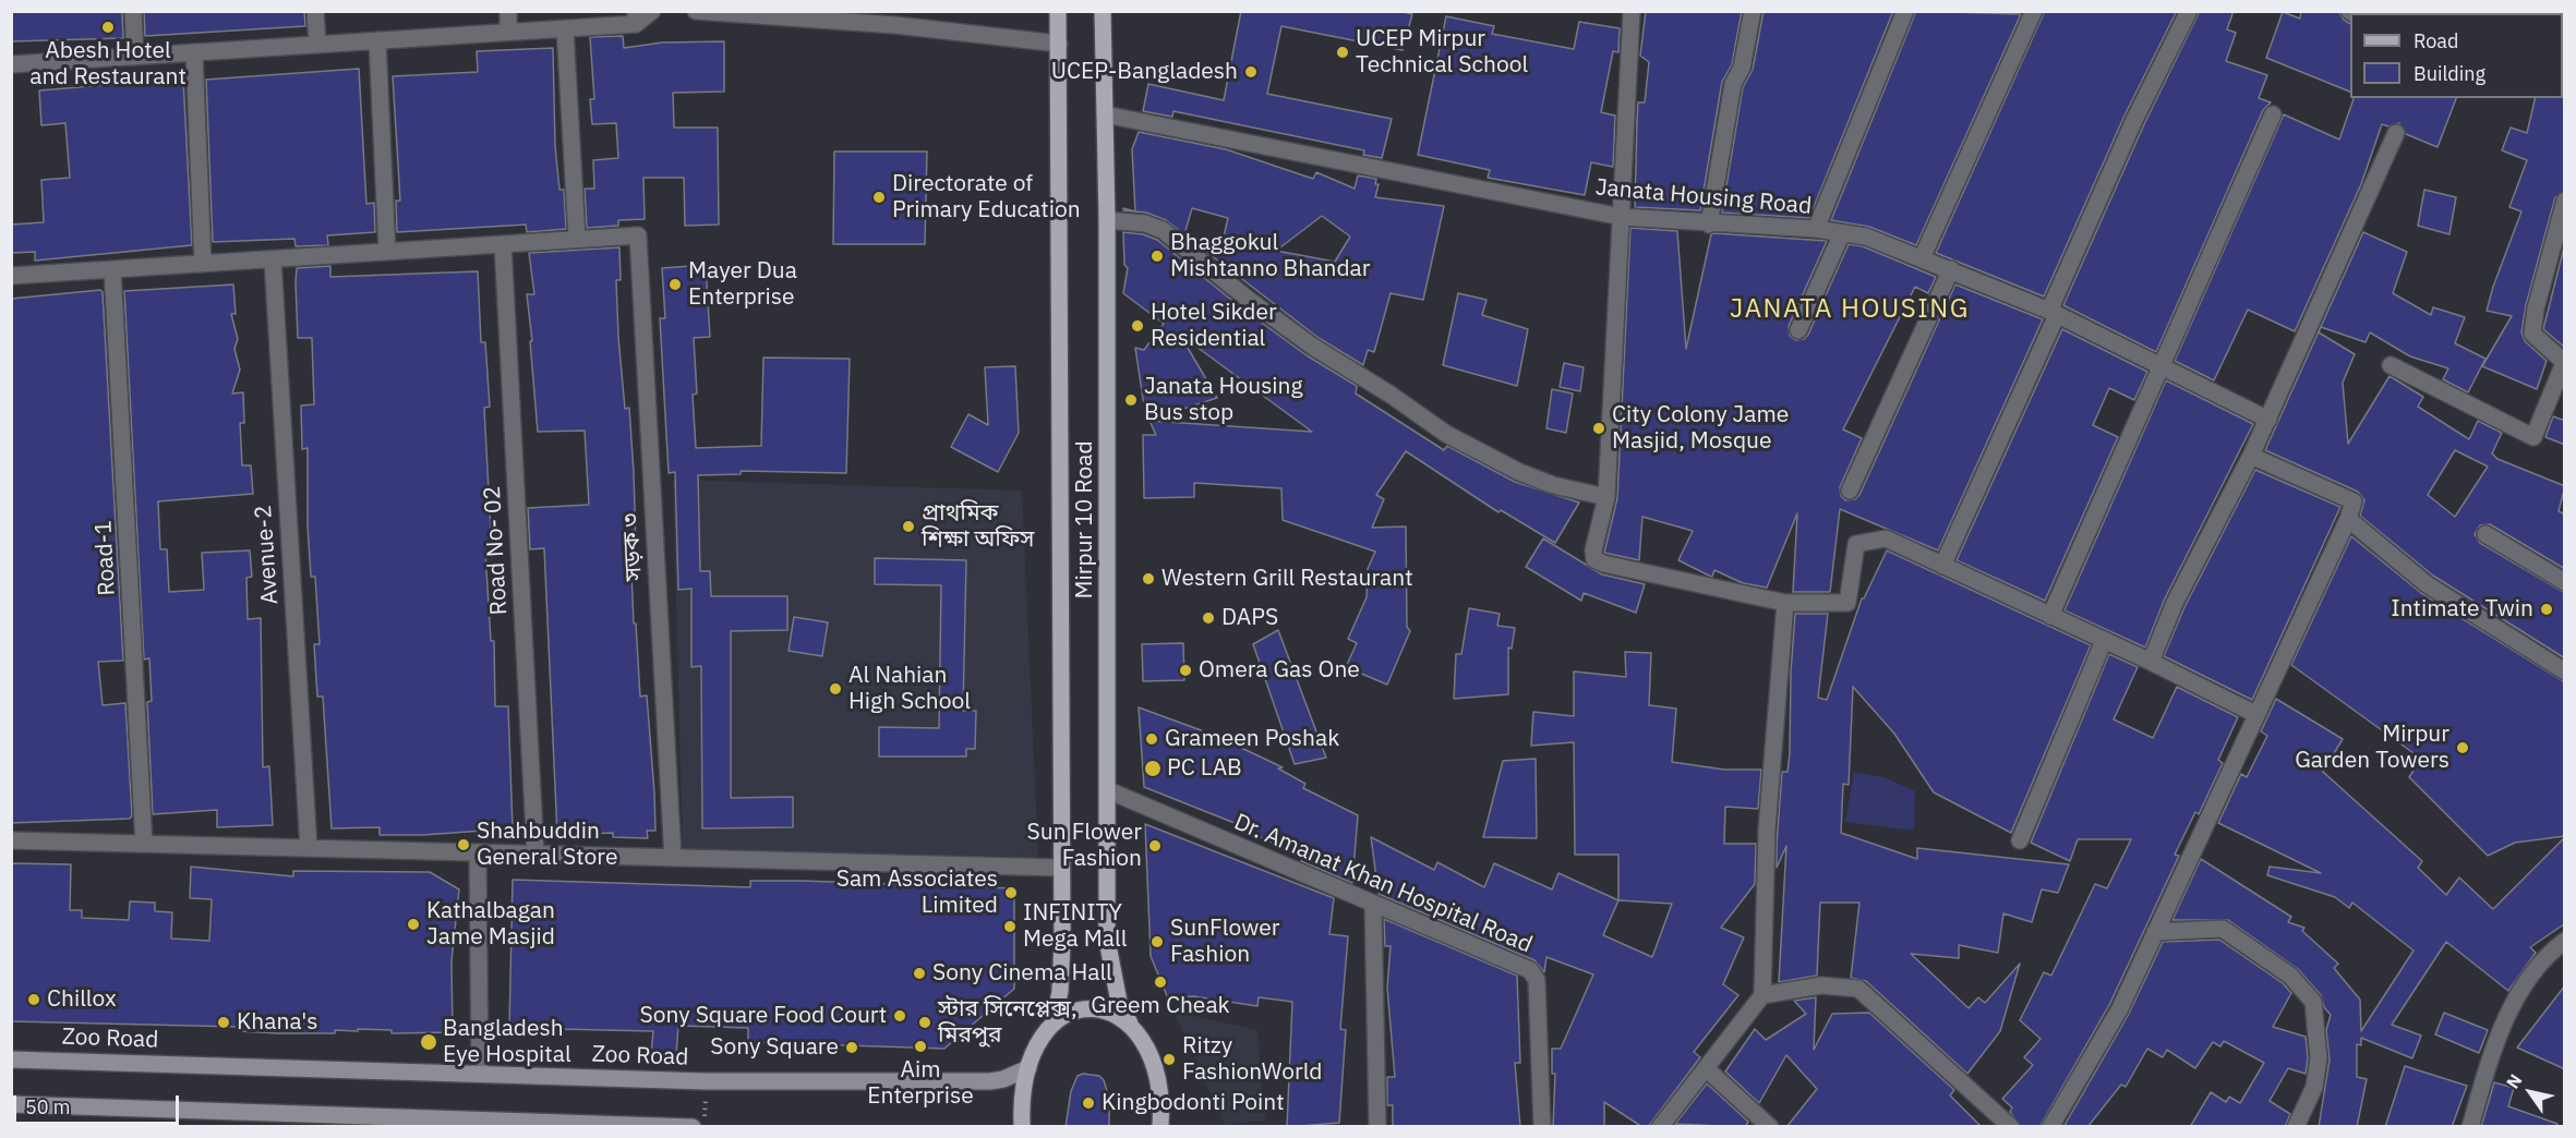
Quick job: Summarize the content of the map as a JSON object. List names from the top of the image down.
{
  "streets": {
    "main road": ["Mirpur 10 Road", "Zoo Road"],
    "street": [
      "Janata Housing Road",
      "সড়ক ৩",
      "Road No- 02",
      "Avenue-2",
      "Road-1",
      "Dr. Amanat Khan Hospital Road"
    ]
  },
  "crossings": [
    ["Janata Housing Road", "Mirpur 10 Road"],
    ["Mirpur 10 Road", "Dr. Amanat Khan Hospital Road"]
  ],
  "districts": ["JANATA HOUSING"],
  "places": [
    "Abesh Hotel and Restaurant",
    "UCEP Mirpur Technical School",
    "UCEP-Bangladesh",
    "Directorate of Primary Education",
    "Bhaggokul Mishtanno Bhandar",
    "Mayer Dua Enterprise",
    "Hotel Sikder Residential",
    "Janata Housing Bus stop",
    "City Colony Jame Masjid, Mosque",
    "প্রাথমিক শিক্ষা অফিস",
    "Western Grill Restaurant",
    "Intimate Twin",
    "DAPS",
    "Omera Gas One",
    "Al Nahian High School",
    "Grameen Poshak",
    "Mirpur Garden Towers",
    "PC LAB",
    "Shahbuddin General Store",
    "Sun Flower Fashion",
    "Sam Associates Limited",
    "Kathalbagan Jame Masjid",
    "INFINITY Mega Mall",
    "SunFlower Fashion",
    "Sony Cinema Hall",
    "Greem Cheak",
    "Chillox",
    "Sony Square Food Court",
    "Khana's",
    "স্টার সিনেপ্লেক্স, মিরপুর",
    "Bangladesh Eye Hospital",
    "Aim Enterprise",
    "Sony Square",
    "Ritzy FashionWorld",
    "Kingbodonti Point"
  ],
  "legend": ["Road", "Building"],
  "scale_bar": "50 m",
  "north": "top left"
}
